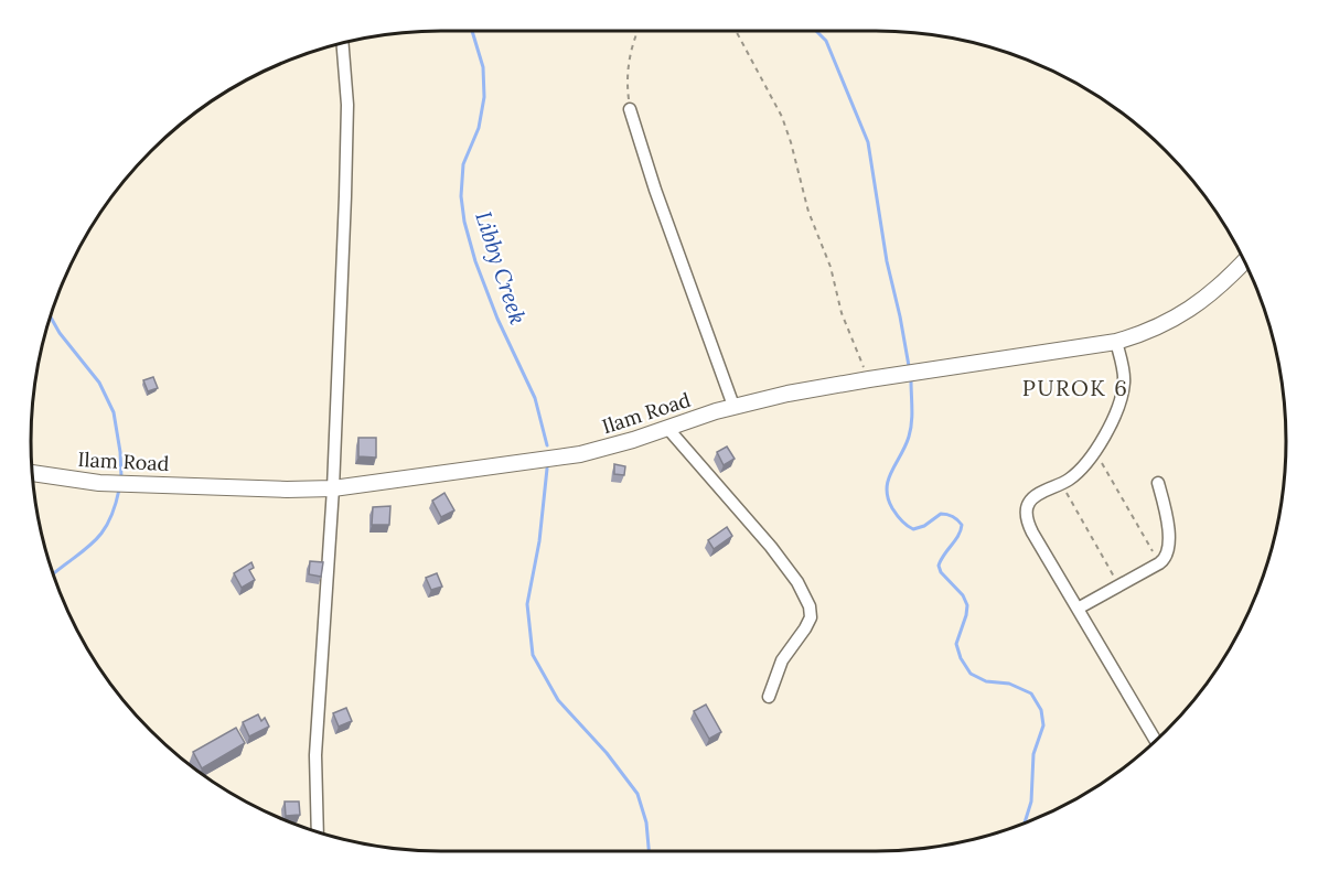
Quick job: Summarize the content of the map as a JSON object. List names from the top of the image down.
{
  "streets": {
    "street": ["Ilam Road"]
  },
  "districts": ["PUROK 6"],
  "water": ["Libby Creek"]
}
